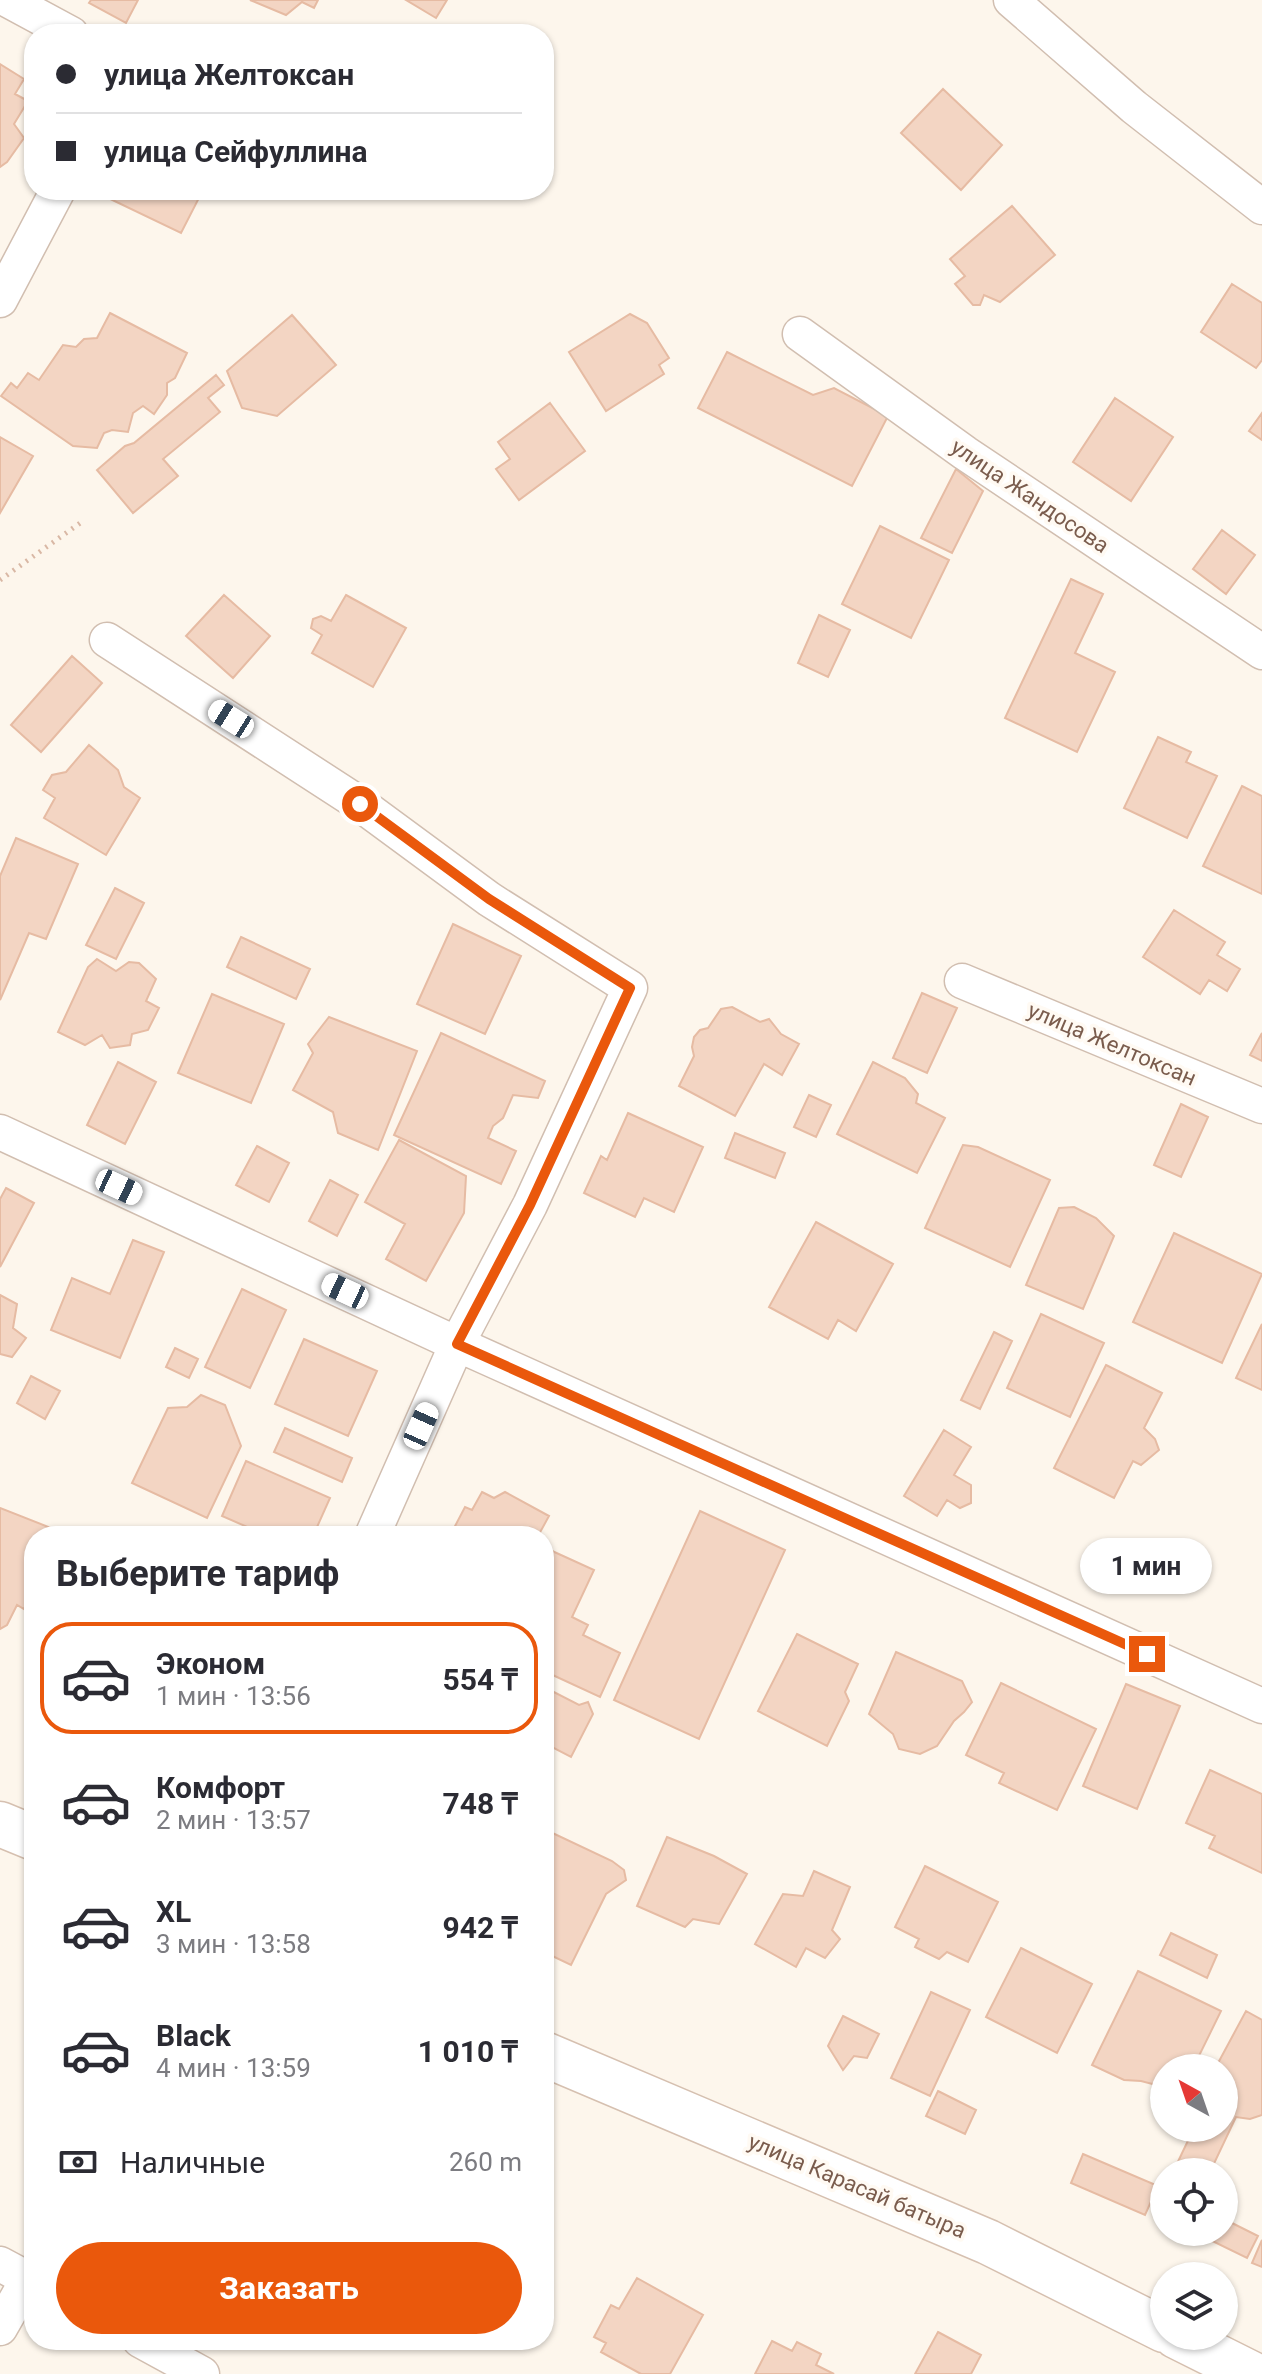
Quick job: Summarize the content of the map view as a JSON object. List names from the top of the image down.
{
  "streets": {
    "street": ["улица Жандосова", "улица Желтоксан", "улица Карасай батыра"]
  },
  "north": "top left",
  "page": {
    "banner": ["улица Желтоксан", "улица Сейфуллина"],
    "heading": "Выберите тариф",
    "bubble": "1 мин",
    "list": [
      {
        "name": "Эконом",
        "note": "1 мин · 13:56",
        "value": "554 ₸"
      },
      {
        "name": "Комфорт",
        "note": "2 мин · 13:57",
        "value": "748 ₸"
      },
      {
        "name": "XL",
        "note": "3 мин · 13:58",
        "value": "942 ₸"
      },
      {
        "name": "Black",
        "note": "4 мин · 13:59",
        "value": "1 010 ₸"
      }
    ],
    "pay": ["Наличные", "260 m"],
    "buttons": "Заказать"
  }
}
